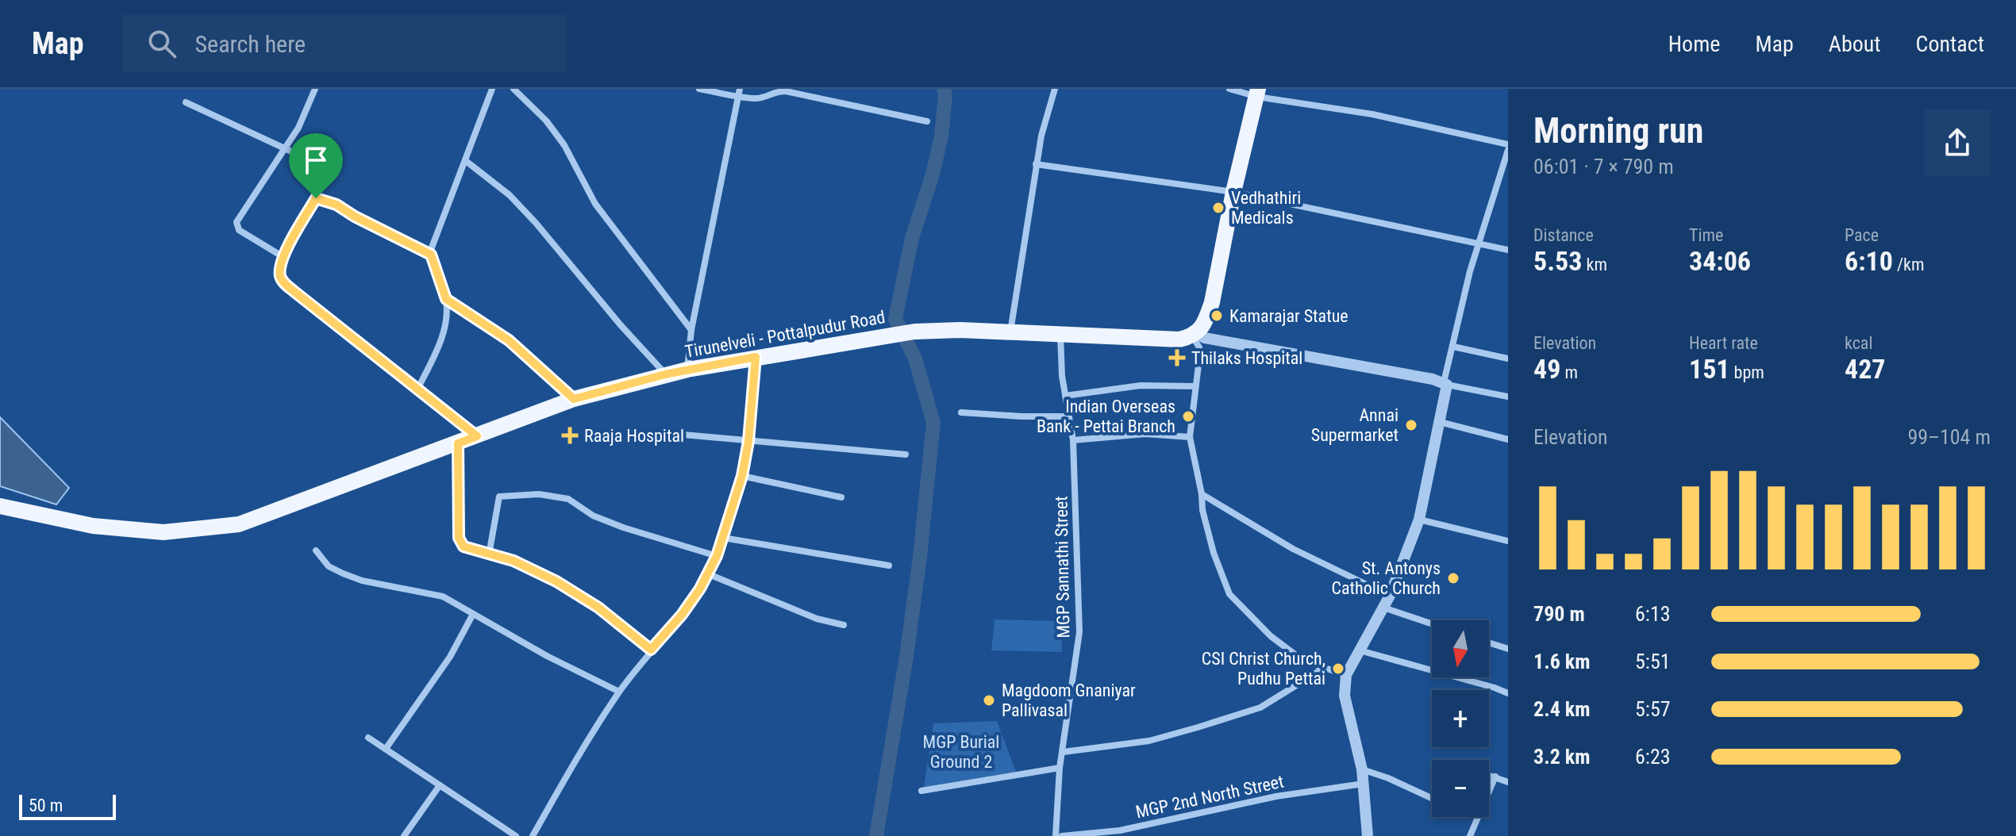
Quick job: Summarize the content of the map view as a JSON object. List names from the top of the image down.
{
  "streets": {
    "main road": ["Tirunelveli - Pottalpudur Road"],
    "street": ["MGP Sannathi Street", "MGP 2nd North Street"]
  },
  "crossings": [
    ["Tirunelveli - Pottalpudur Road", "MGP Sannathi Street"]
  ],
  "parks": ["MGP Burial Ground 2"],
  "places": {
    "other": [
      "Vedhathiri Medicals",
      "Kamarajar Statue",
      "Indian Overseas Bank - Pettai Branch",
      "Annai Supermarket",
      "St. Antonys Catholic Church",
      "CSI Christ Church, Pudhu Pettai",
      "Magdoom Gnaniyar Pallivasal"
    ],
    "health": ["Thilaks Hospital", "Raaja Hospital"]
  },
  "scale_bar": "50 m",
  "north": "bottom",
  "page": {
    "header": "Map",
    "search": "Search here",
    "nav": [
      "Home",
      "Map",
      "About",
      "Contact"
    ],
    "heading": ["Morning run", "06:01 · 7 × 790 m"],
    "stats": [
      ["Distance", "5.53 km"],
      ["Time", "34:06"],
      ["Pace", "6:10 /km"],
      ["Elevation", "49 m"],
      ["Heart rate", "151 bpm"],
      ["kcal", "427"]
    ],
    "chart": ["Elevation", "99–104 m"],
    "list": [
      {
        "name": "790 m",
        "note": "6:13"
      },
      {
        "name": "1.6 km",
        "note": "5:51"
      },
      {
        "name": "2.4 km",
        "note": "5:57"
      },
      {
        "name": "3.2 km",
        "note": "6:23"
      }
    ],
    "map_buttons": ["+", "−"],
    "scale": "50 m"
  }
}
